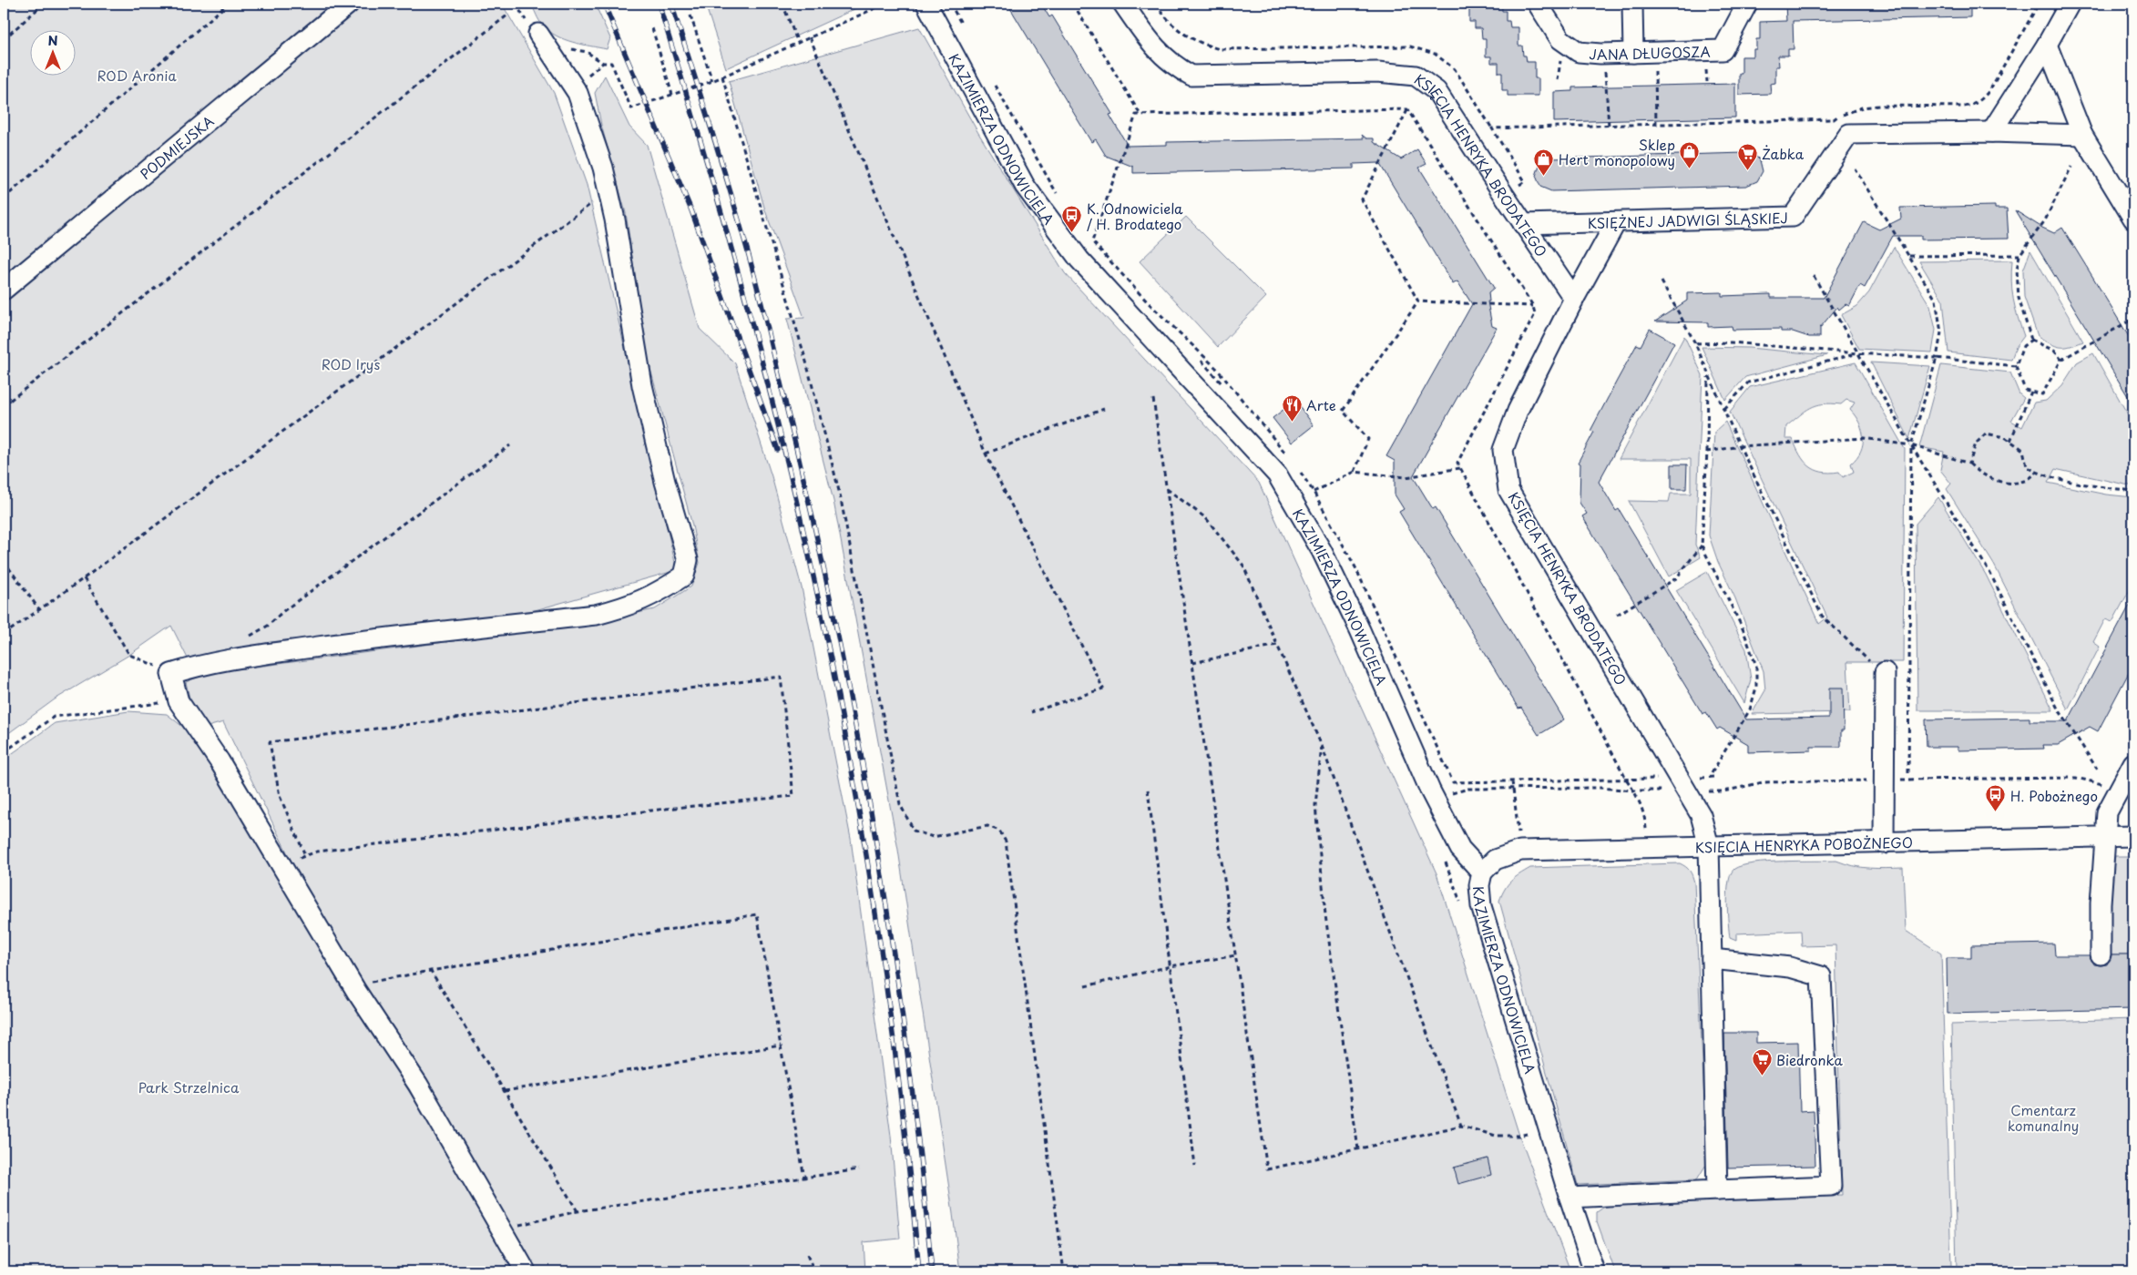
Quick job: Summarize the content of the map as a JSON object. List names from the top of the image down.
{
  "streets": {
    "street": [
      "JANA DŁUGOSZA",
      "KAZIMIERZA ODNOWICIELA",
      "PODMIEJSKA",
      "KSIĘCIA HENRYKA BRODATEGO",
      "KSIĘŻNEJ JADWIGI ŚLĄSKIEJ",
      "KSIĘCIA HENRYKA POBOŻNEGO"
    ]
  },
  "crossings": [
    ["KAZIMIERZA ODNOWICIELA", "KSIĘCIA HENRYKA POBOŻNEGO"],
    ["KSIĘCIA HENRYKA BRODATEGO", "KSIĘŻNEJ JADWIGI ŚLĄSKIEJ"],
    ["KSIĘCIA HENRYKA BRODATEGO", "KSIĘCIA HENRYKA POBOŻNEGO"]
  ],
  "parks": [
    "ROD Aronia",
    "ROD Irys",
    "Park Strzelnica",
    "Cmentarz komunalny"
  ],
  "places": {
    "shop": ["Sklep monopolowy", "Hert"],
    "supermarket": ["Żabka", "Biedronka"],
    "bus stop": ["K. Odnowiciela / H. Brodatego", "H. Pobożnego"],
    "restaurant": ["Arte"]
  },
  "north": "top"
}
